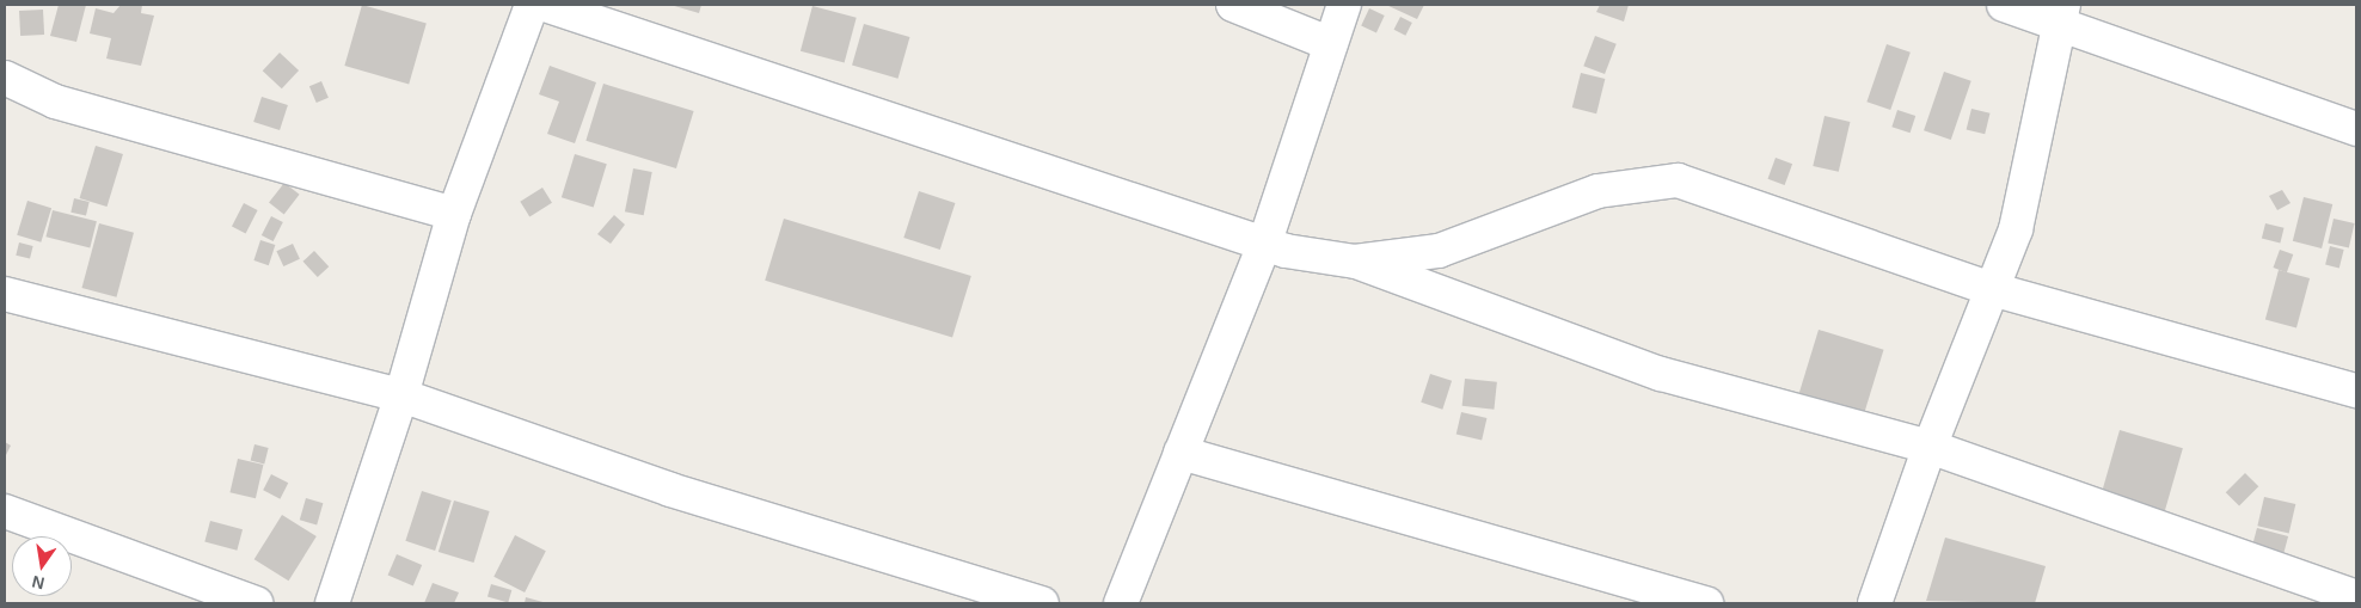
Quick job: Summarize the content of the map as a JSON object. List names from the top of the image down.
{
  "north": "bottom"
}
